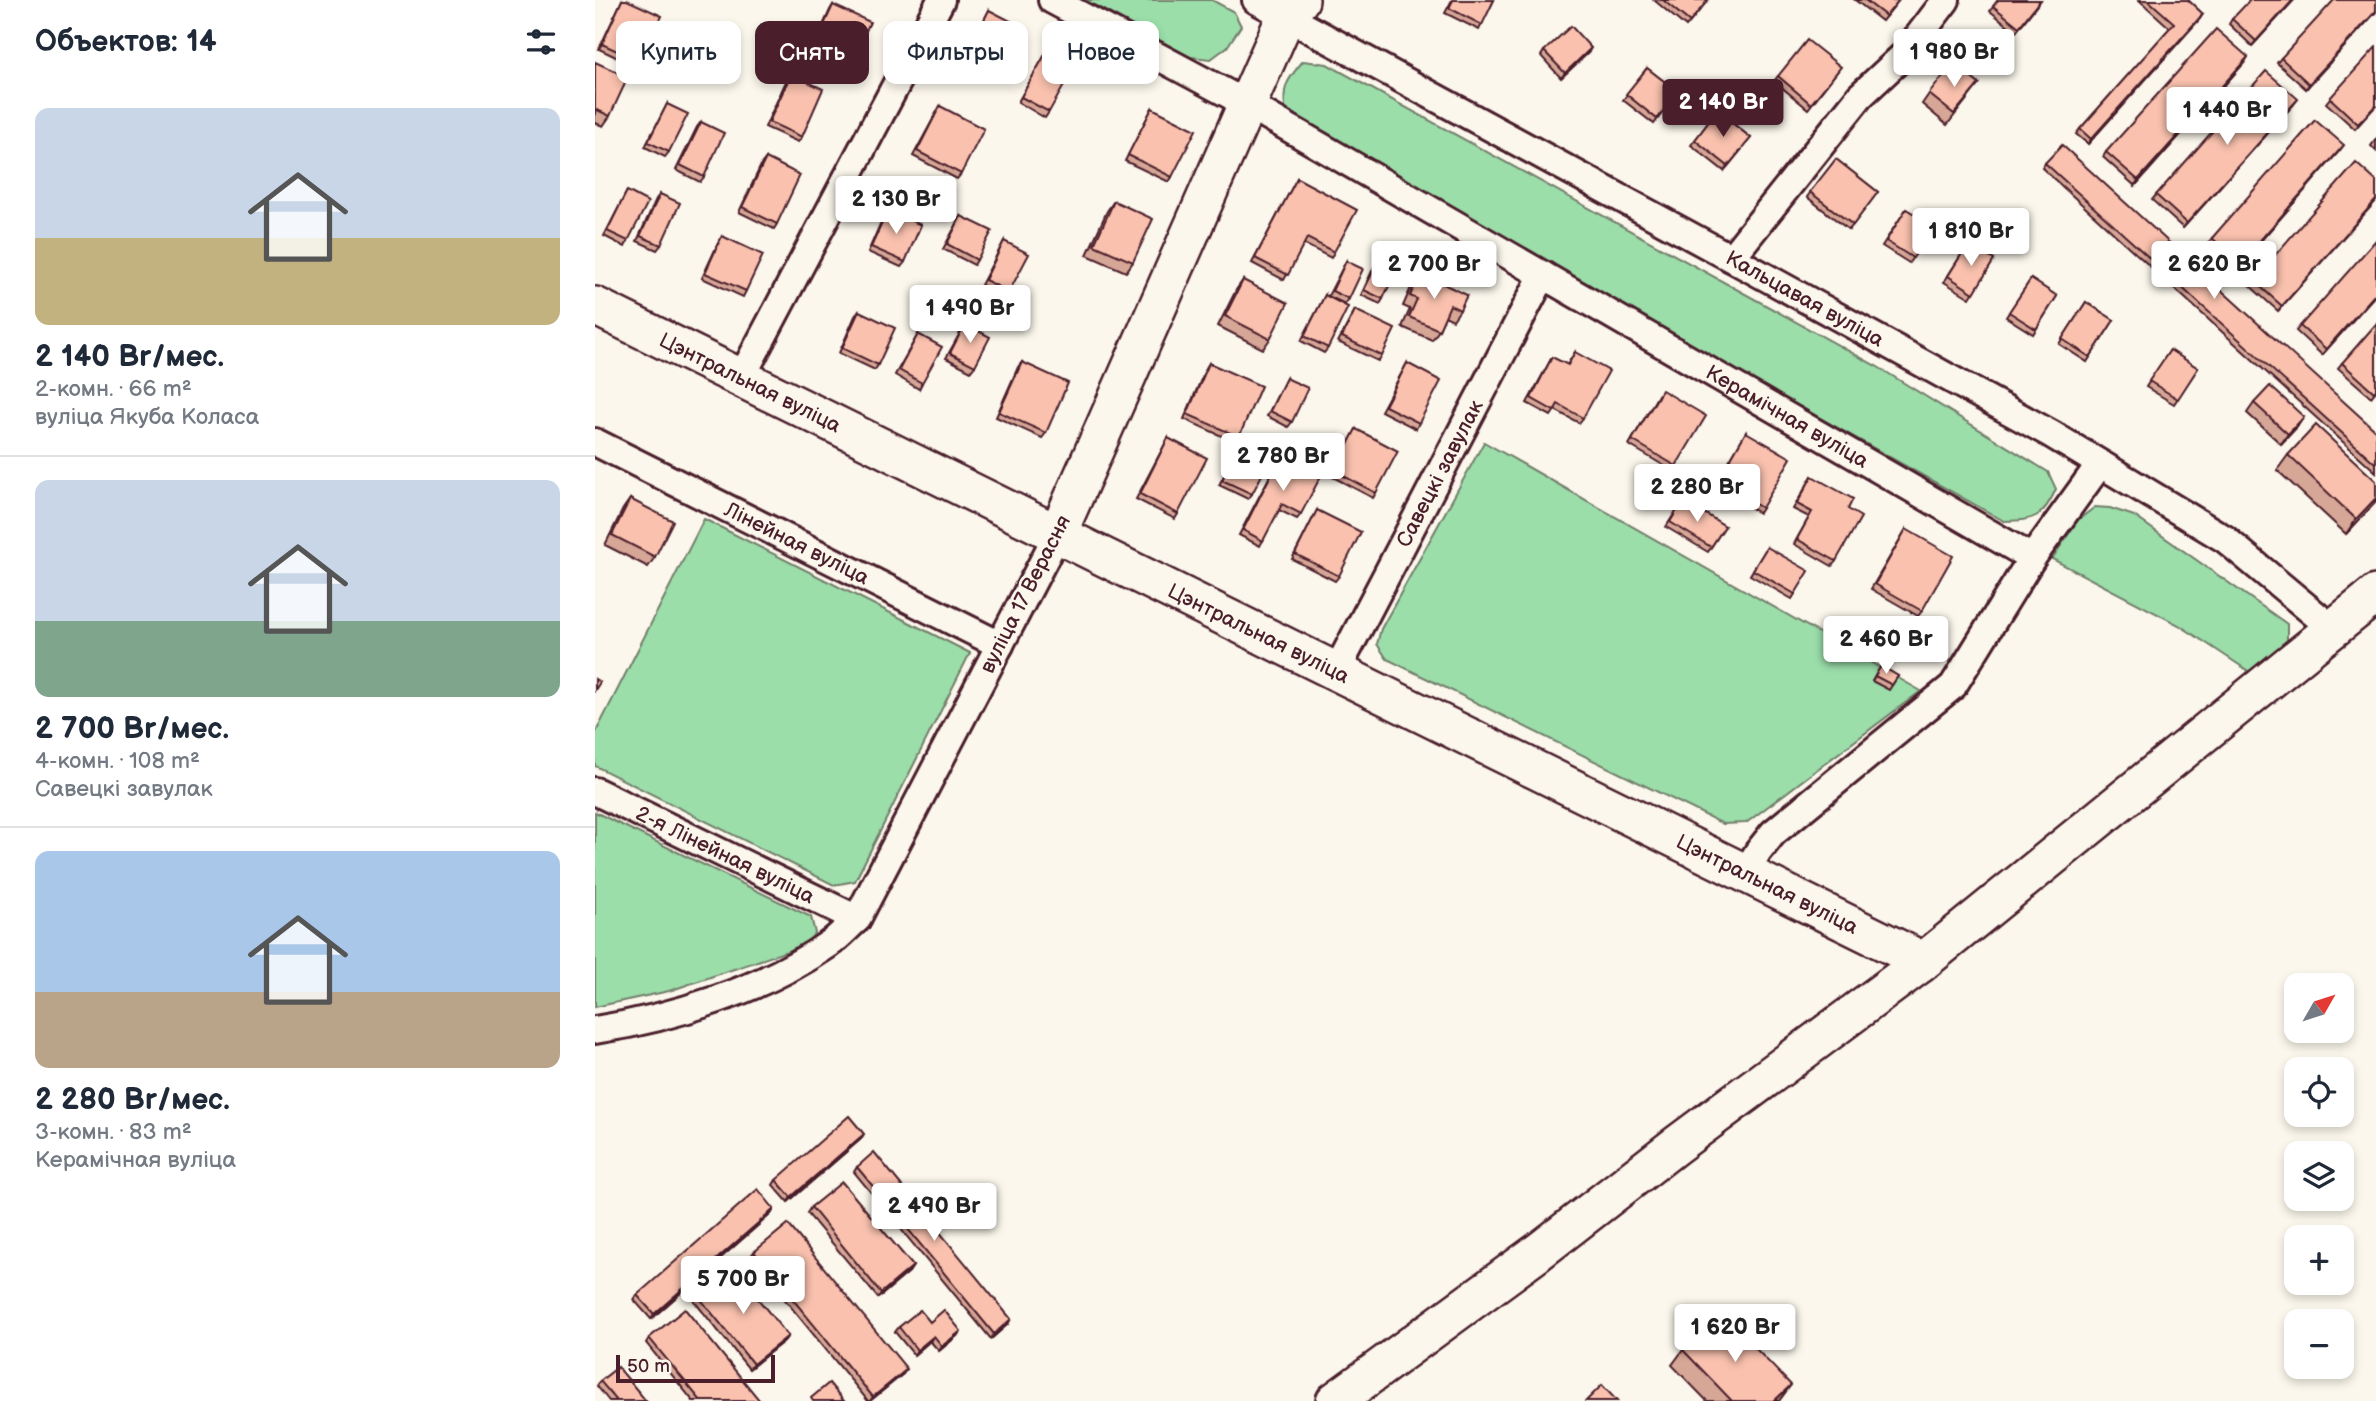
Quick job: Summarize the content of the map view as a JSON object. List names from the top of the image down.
{
  "streets": {
    "street": [
      "Кальцавая вуліца",
      "Цэнтральная вуліца",
      "Керамічная вуліца",
      "Савецкі завулак",
      "Лінейная вуліца",
      "вуліца 17 Верасня",
      "2-я Лінейная вуліца"
    ]
  },
  "crossings": [
    ["Кальцавая вуліца", "вуліца 17 Верасня"],
    ["Цэнтральная вуліца", "Савецкі завулак"],
    ["Цэнтральная вуліца", "вуліца 17 Верасня"],
    ["Керамічная вуліца", "Савецкі завулак"],
    ["Керамічная вуліца", "вуліца 17 Верасня"],
    ["Лінейная вуліца", "вуліца 17 Верасня"],
    ["вуліца 17 Верасня", "2-я Лінейная вуліца"]
  ],
  "scale_bar": "50 m",
  "north": "top right",
  "page": {
    "heading": "Объектов: 14",
    "chip": [
      "Купить",
      "Снять",
      "Фильтры",
      "Новое"
    ],
    "price": [
      "1 980 Br",
      "2 140 Br",
      "1 440 Br",
      "2 130 Br",
      "1 810 Br",
      "2 700 Br",
      "2 620 Br",
      "1 490 Br",
      "2 780 Br",
      "2 280 Br",
      "2 460 Br",
      "2 490 Br",
      "5 700 Br",
      "1 620 Br"
    ],
    "list": [
      {
        "name": "2 140 Br/мес.",
        "note": "2-комн. · 66 m² · вуліца Якуба Коласа"
      },
      {
        "name": "2 700 Br/мес.",
        "note": "4-комн. · 108 m² · Савецкі завулак"
      },
      {
        "name": "2 280 Br/мес.",
        "note": "3-комн. · 83 m² · Керамічная вуліца"
      }
    ],
    "map_buttons": ["+", "−"],
    "scale": "50 m"
  }
}
